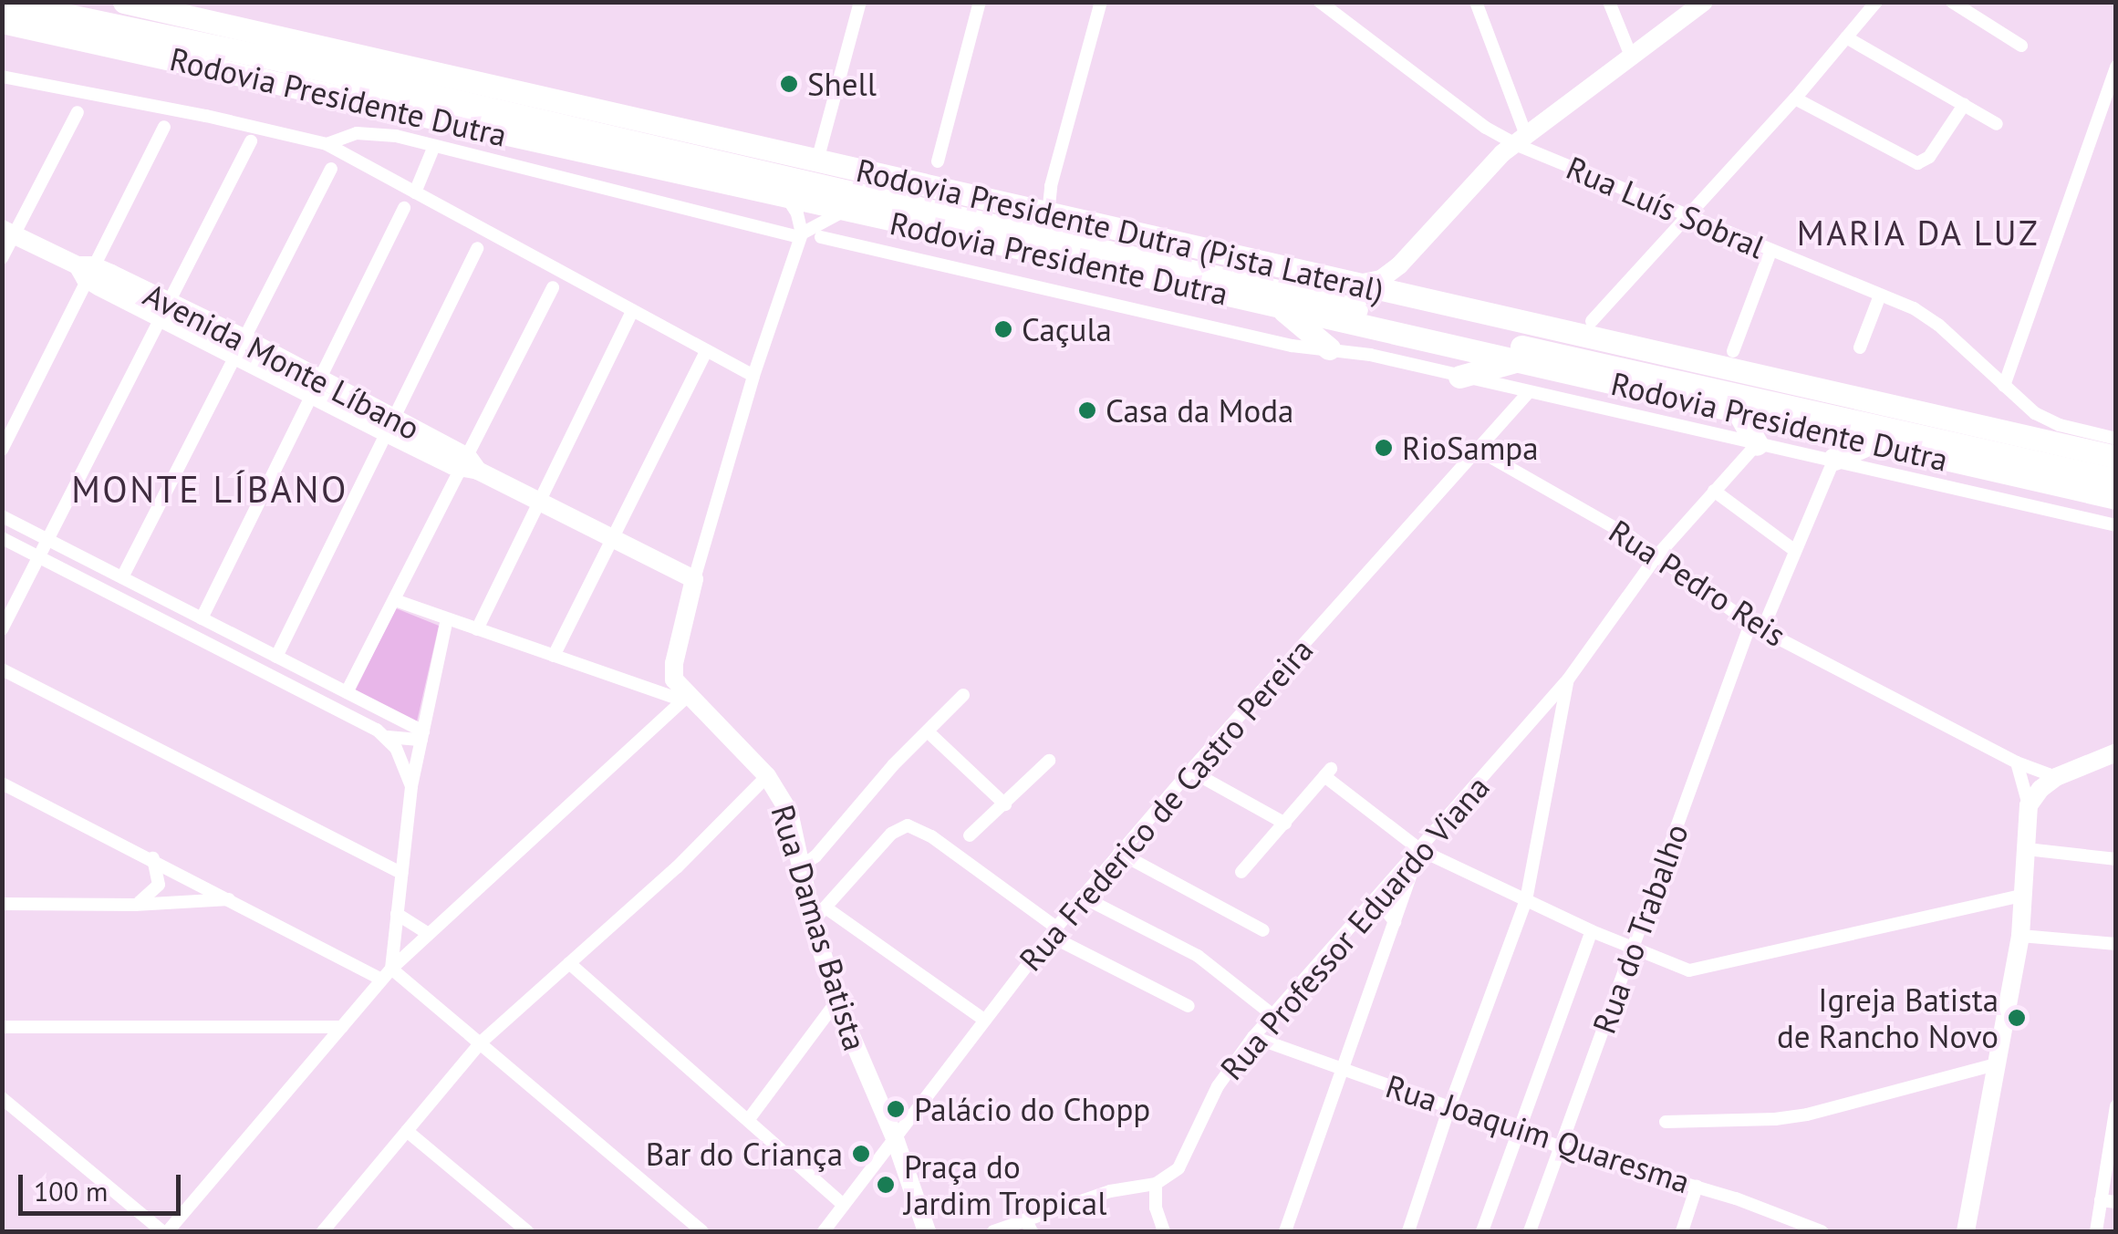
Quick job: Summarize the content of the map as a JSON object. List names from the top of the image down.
{
  "streets": {
    "highway": ["Rodovia Presidente Dutra", "Rodovia Presidente Dutra (Pista Lateral)"],
    "street": [
      "Rua Luís Sobral",
      "Avenida Monte Líbano",
      "Rua Pedro Reis",
      "Rua Frederico de Castro Pereira",
      "Rua Damas Batista",
      "Rua Professor Eduardo Viana",
      "Rua do Trabalho",
      "Rua Joaquim Quaresma"
    ]
  },
  "crossings": [
    ["Rua Pedro Reis", "Rua Frederico de Castro Pereira"],
    ["Rua Pedro Reis", "Rua Professor Eduardo Viana"],
    ["Rua Pedro Reis", "Rua do Trabalho"],
    ["Rua Frederico de Castro Pereira", "Rua Damas Batista"],
    ["Rua Professor Eduardo Viana", "Rua Joaquim Quaresma"],
    ["Rua do Trabalho", "Rua Joaquim Quaresma"]
  ],
  "districts": ["MARIA DA LUZ", "MONTE LÍBANO"],
  "places": [
    "Shell",
    "Caçula",
    "Casa da Moda",
    "RioSampa",
    "Igreja Batista de Rancho Novo",
    "Palácio do Chopp",
    "Bar do Criança",
    "Praça do Jardim Tropical"
  ],
  "scale_bar": "100 m"
}
